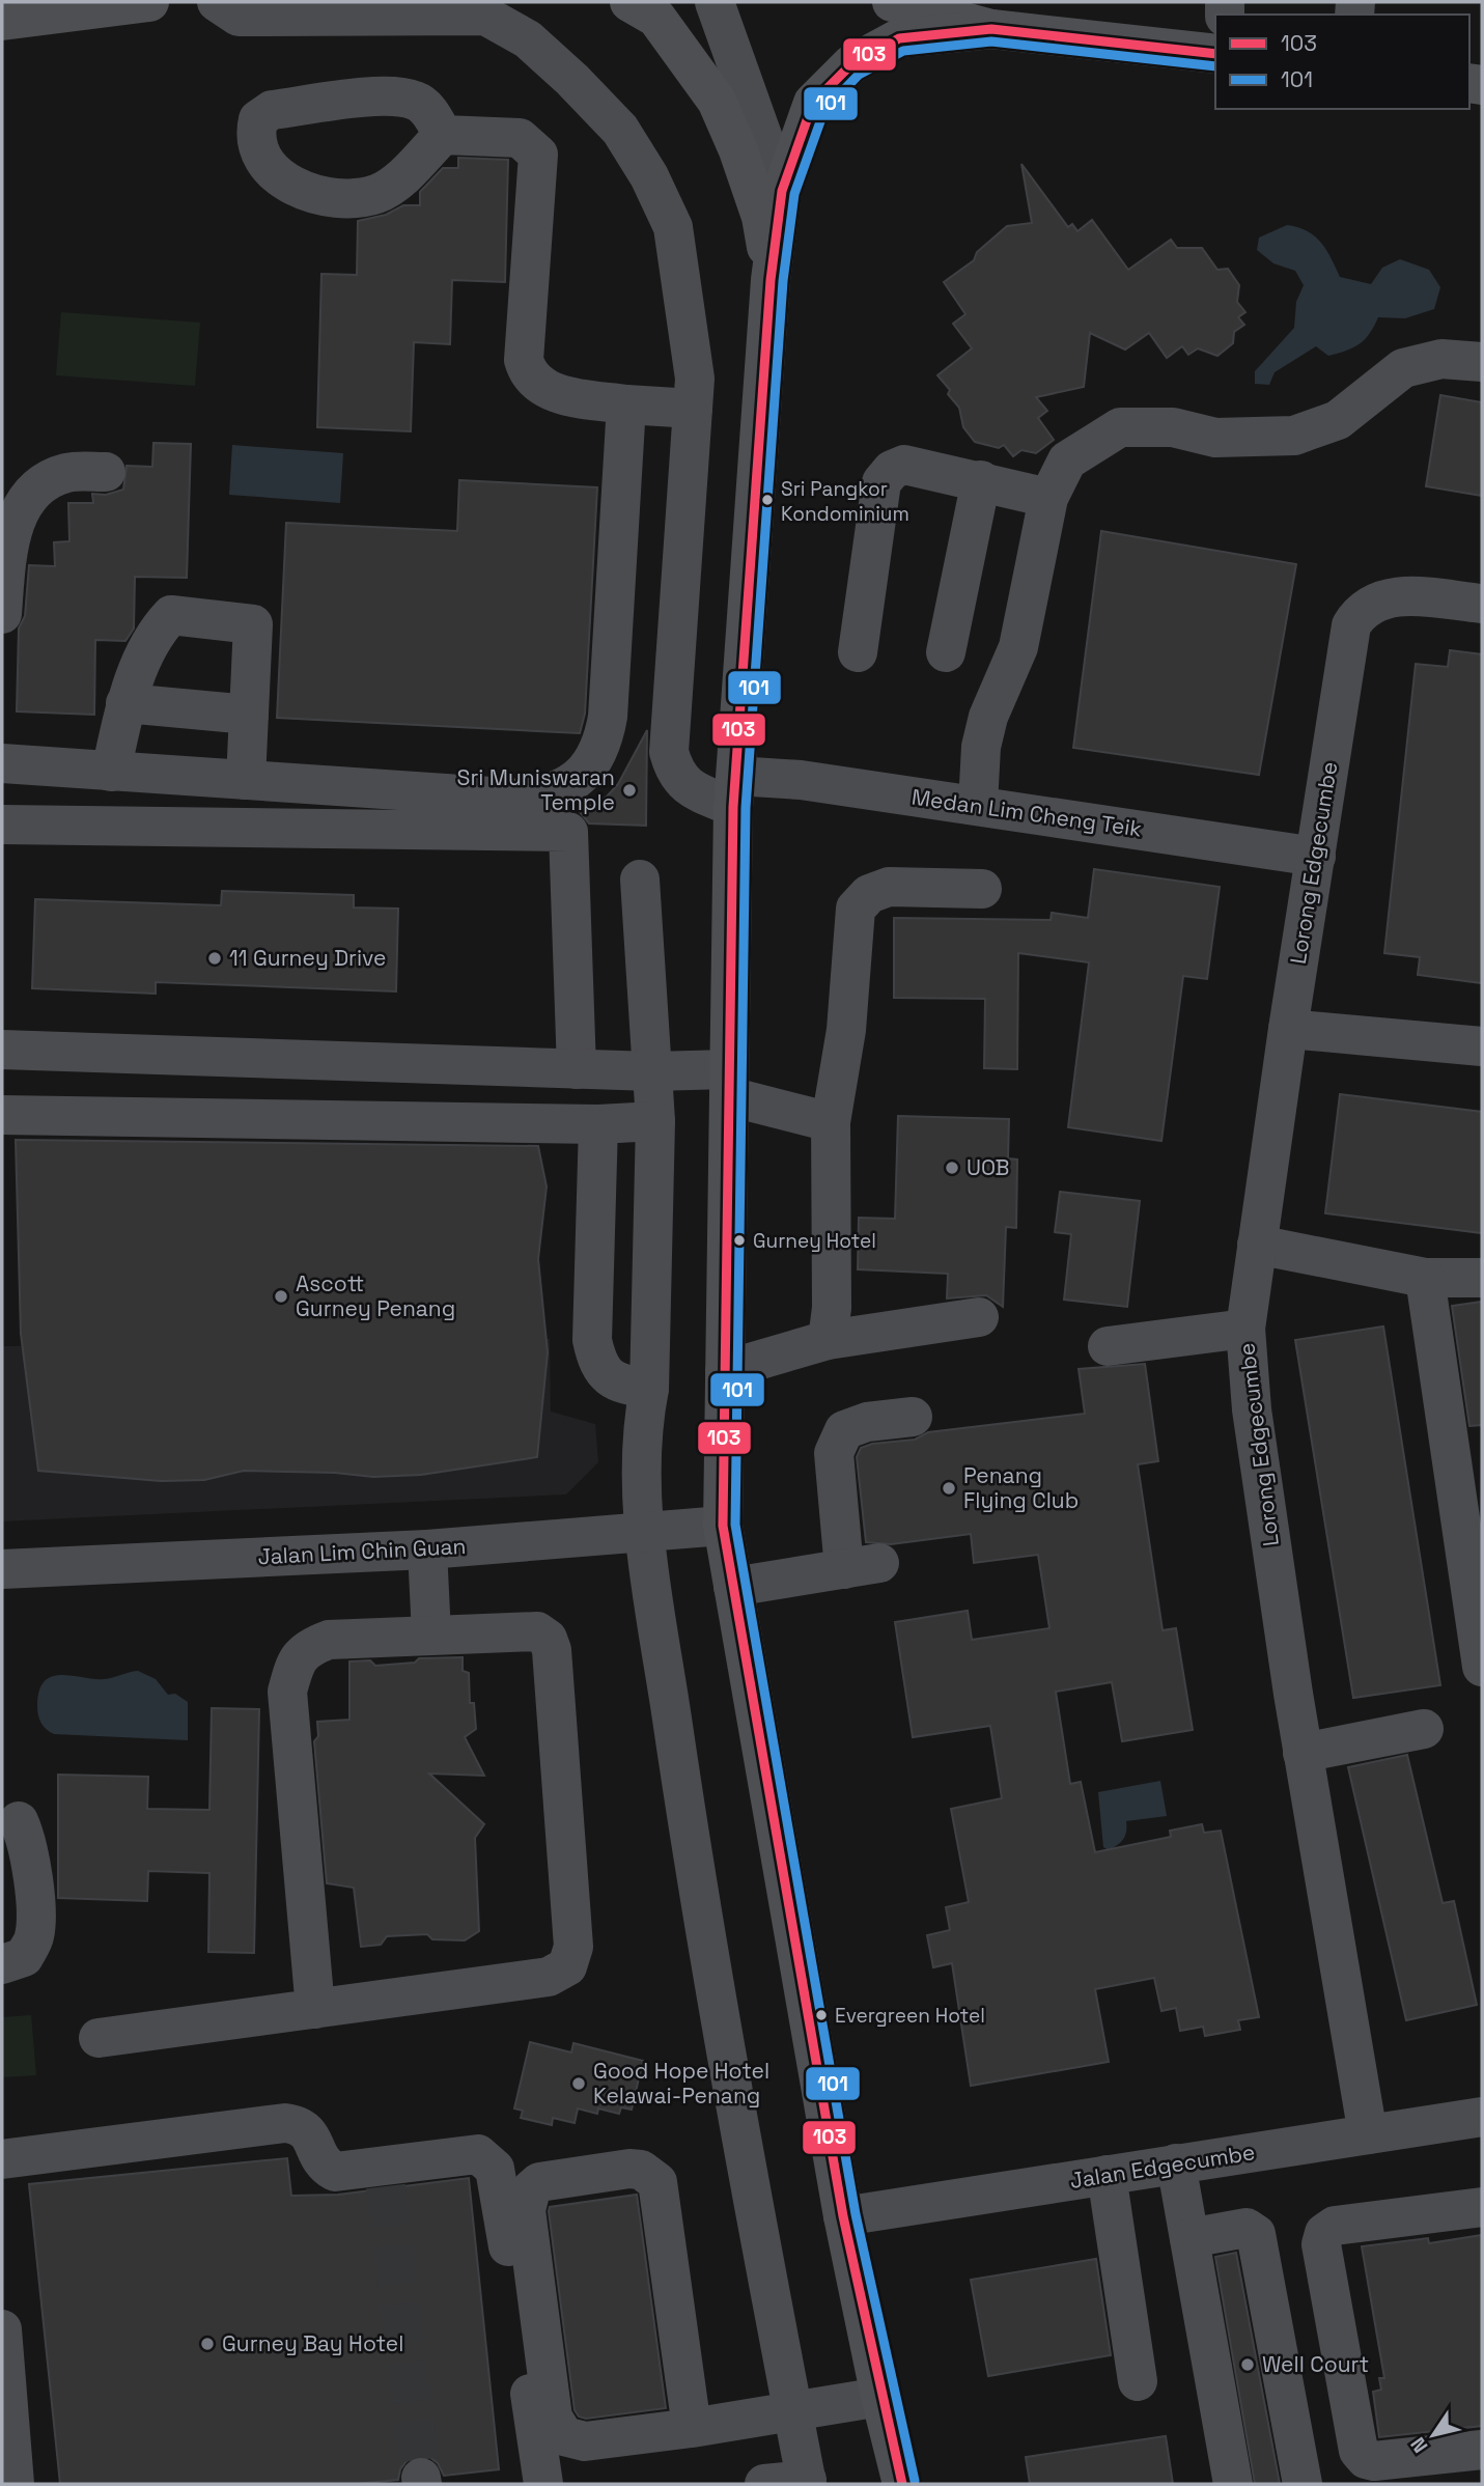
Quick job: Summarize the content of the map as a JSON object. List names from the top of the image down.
{
  "streets": {
    "street": [
      "Medan Lim Cheng Teik",
      "Lorong Edgecumbe",
      "Jalan Lim Chin Guan",
      "Jalan Edgecumbe"
    ]
  },
  "crossings": [
    ["Medan Lim Cheng Teik", "Lorong Edgecumbe"],
    ["Lorong Edgecumbe", "Jalan Edgecumbe"]
  ],
  "places": [
    "Sri Pangkor Kondominium",
    "Sri Muniswaran Temple",
    "11 Gurney Drive",
    "UOB",
    "Gurney Hotel",
    "Ascott Gurney Penang",
    "Penang Flying Club",
    "Evergreen Hotel",
    "Good Hope Hotel Kelawai-Penang",
    "Gurney Bay Hotel",
    "Well Court"
  ],
  "lines": ["transit line 103", "transit line 101"],
  "legend": ["103", "101"],
  "north": "bottom left"
}
